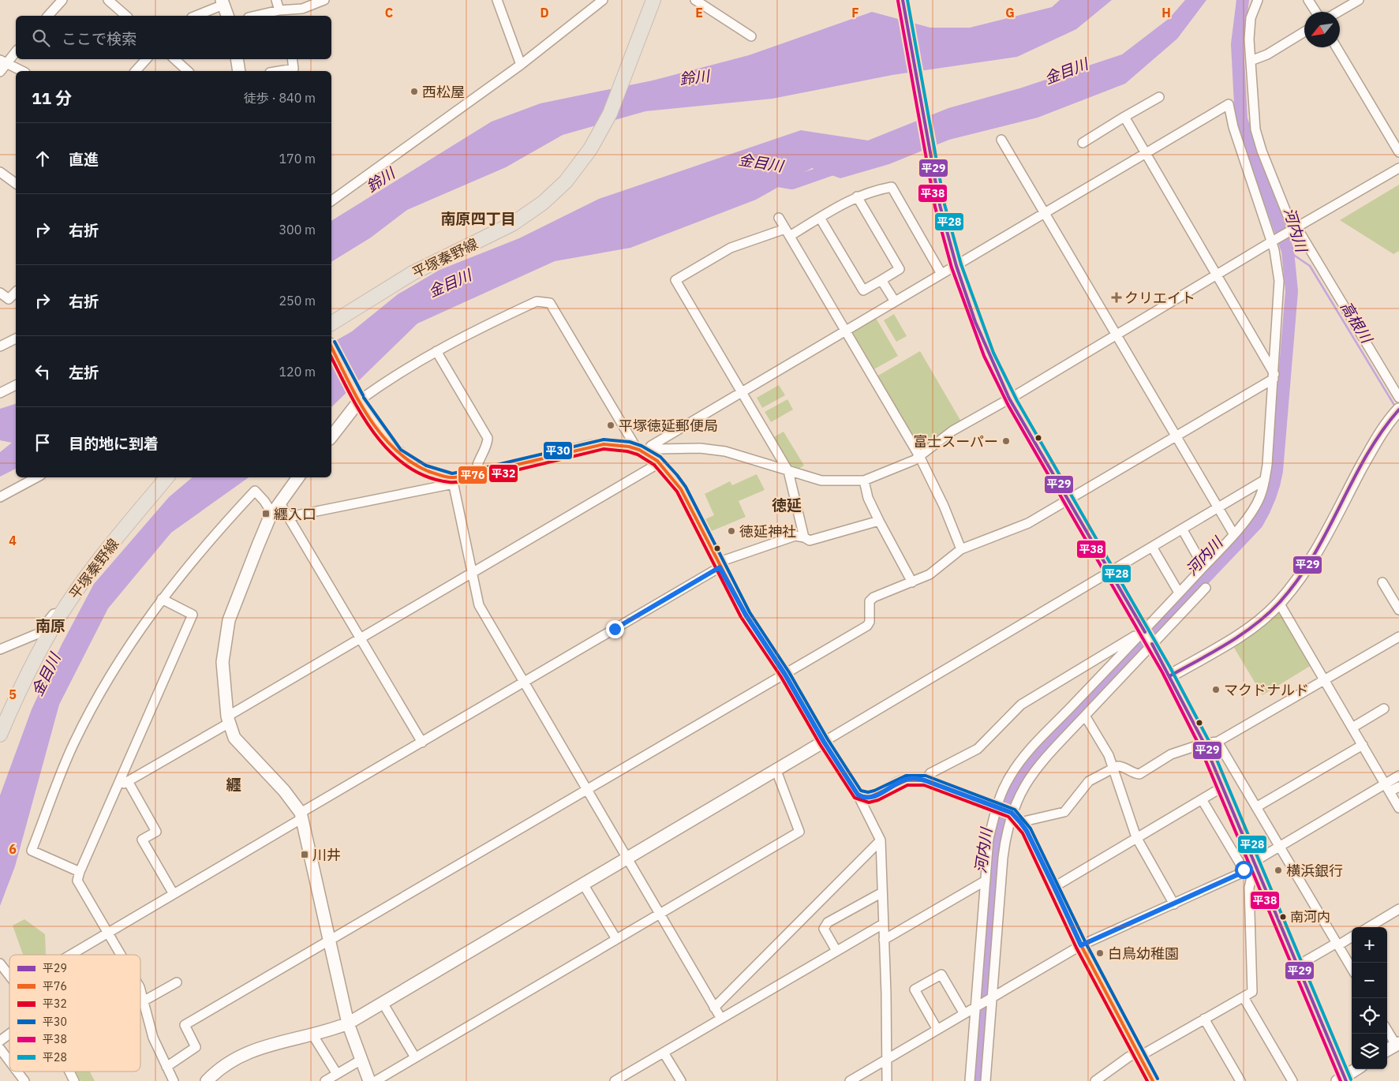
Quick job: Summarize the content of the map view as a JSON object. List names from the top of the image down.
{
  "streets": {
    "main road": ["平塚秦野線"]
  },
  "districts": [
    "南原四丁目",
    "徳延",
    "南原",
    "纒"
  ],
  "water": [
    "金目川",
    "鈴川",
    "河内川",
    "高根川"
  ],
  "places": {
    "other": [
      "西松屋",
      "平塚徳延郵便局",
      "富士スーパー",
      "徳延神社",
      "マクドナルド",
      "横浜銀行",
      "南河内",
      "白鳥幼稚園"
    ],
    "health": ["クリエイト"],
    "transit": ["纒入口", "川井"]
  },
  "lines": [
    "transit line 平29",
    "transit line 平28",
    "transit line 平38",
    "transit line 平30",
    "transit line 平76",
    "transit line 平32"
  ],
  "legend": [
    "平29",
    "平76",
    "平32",
    "平30",
    "平38",
    "平28"
  ],
  "north": "bottom left",
  "page": {
    "search": "ここで検索",
    "heading": ["11 分", "徒歩 · 840 m"],
    "list": [
      ["直進", "170 m"],
      ["右折", "300 m"],
      ["右折", "250 m"],
      ["左折", "120 m"],
      "目的地に到着"
    ],
    "map_buttons": ["+", "−"]
  },
  "grid": {
    "columns": [
      "C",
      "D",
      "E",
      "F",
      "G",
      "H"
    ],
    "rows": ["4", "5", "6"]
  }
}
